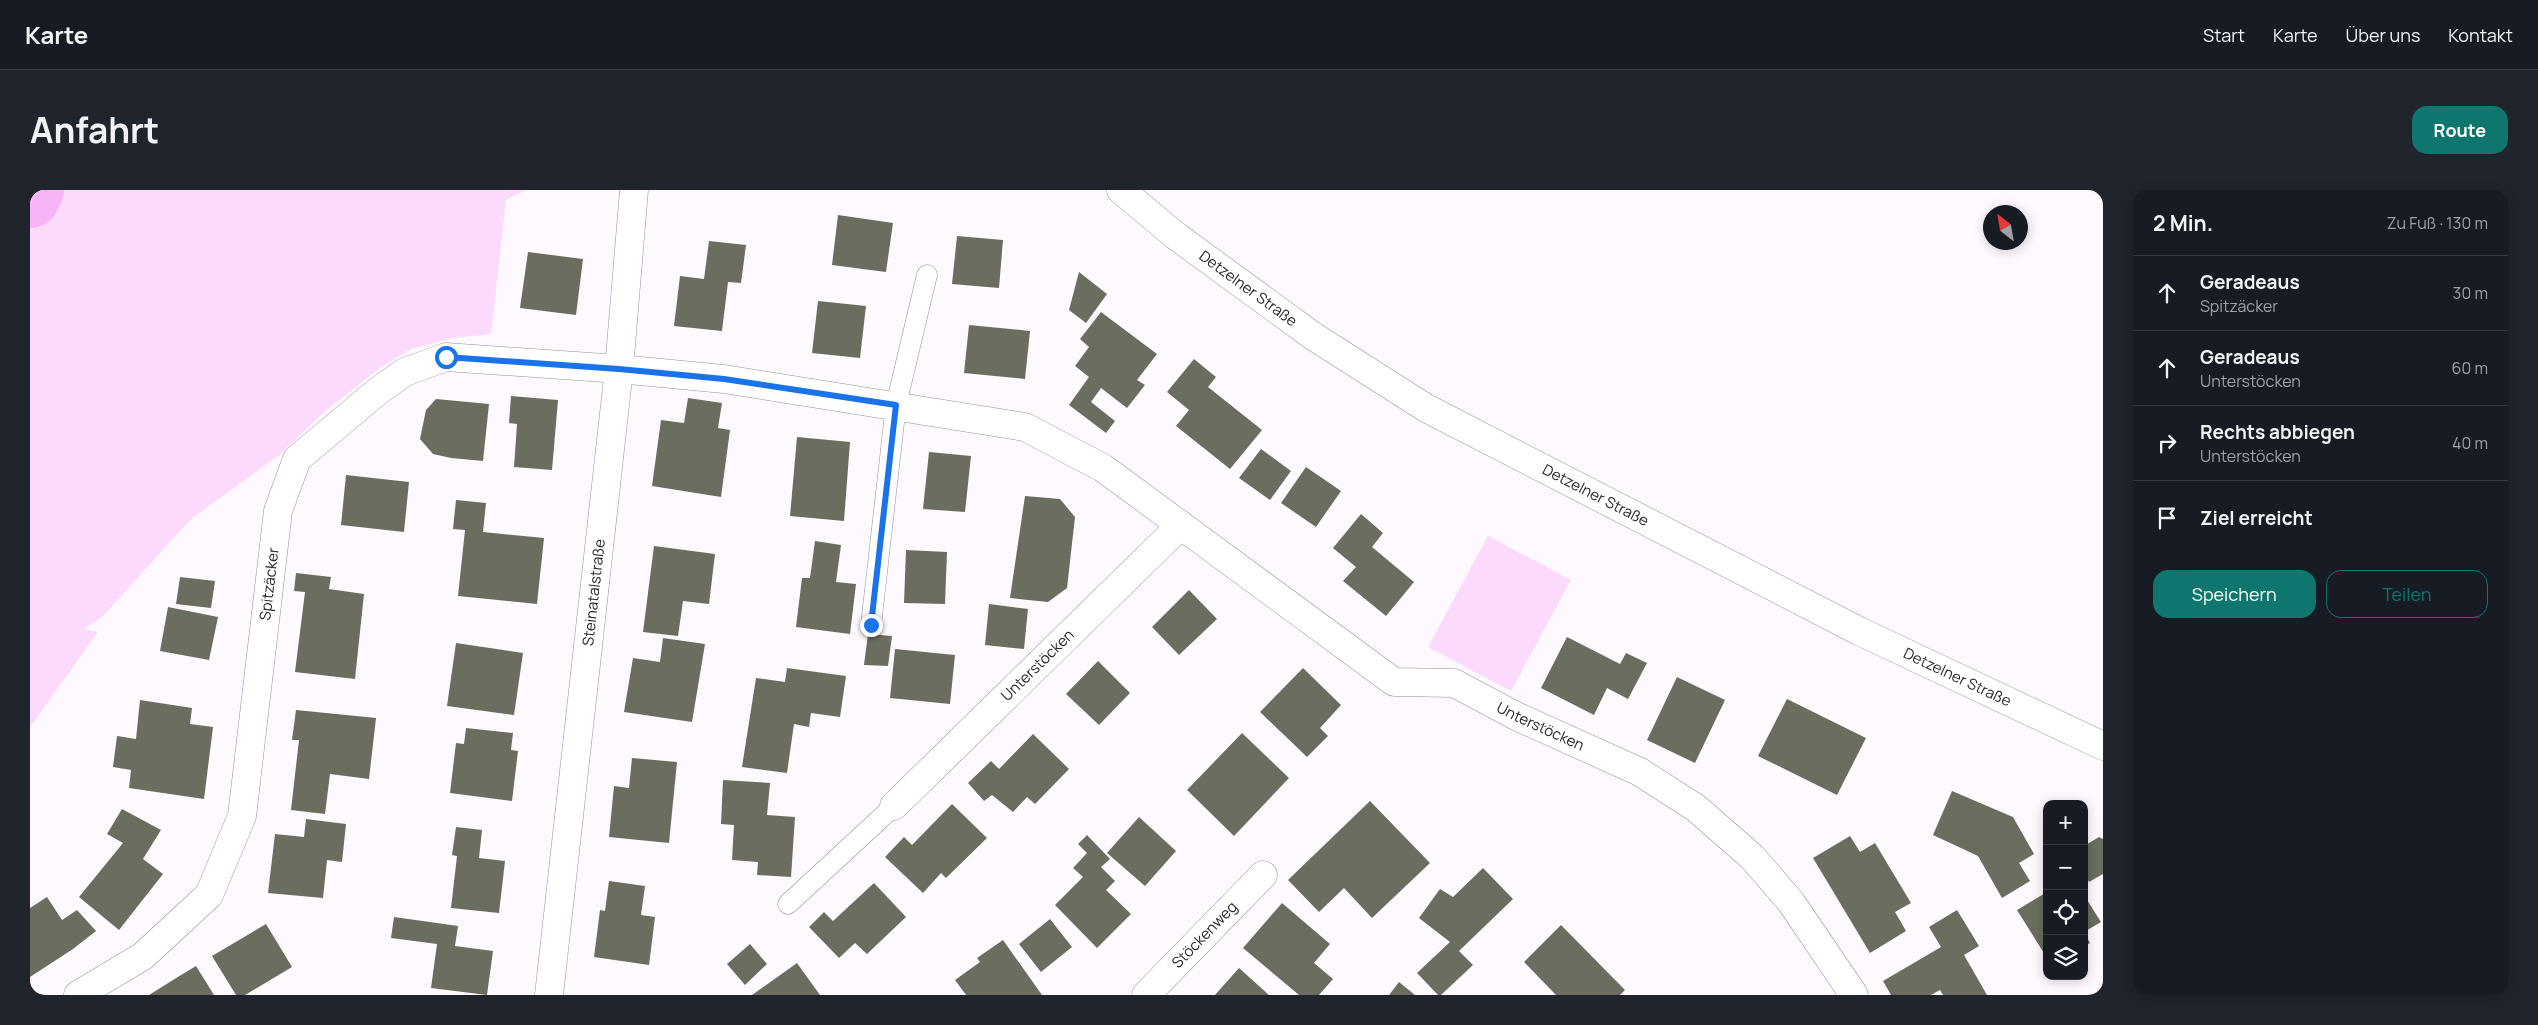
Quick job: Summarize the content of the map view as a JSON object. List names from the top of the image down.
{
  "streets": {
    "street": [
      "Detzelner Straße",
      "Spitzäcker",
      "Steinatalstraße",
      "Unterstöcken",
      "Stöckenweg"
    ]
  },
  "crossings": [
    ["Spitzäcker", "Steinatalstraße"],
    ["Spitzäcker", "Unterstöcken"],
    ["Steinatalstraße", "Unterstöcken"]
  ],
  "north": "top left",
  "page": {
    "header": "Karte",
    "nav": [
      "Start",
      "Karte",
      "Über uns",
      "Kontakt"
    ],
    "title": "Anfahrt",
    "buttons": [
      "Route",
      ["Speichern", "Teilen"]
    ],
    "heading": ["2 Min.", "Zu Fuß · 130 m"],
    "list": [
      ["Geradeaus", "Spitzäcker", "30 m"],
      ["Geradeaus", "Unterstöcken", "60 m"],
      ["Rechts abbiegen", "Unterstöcken", "40 m"],
      "Ziel erreicht"
    ],
    "map_buttons": ["+", "−"]
  }
}
